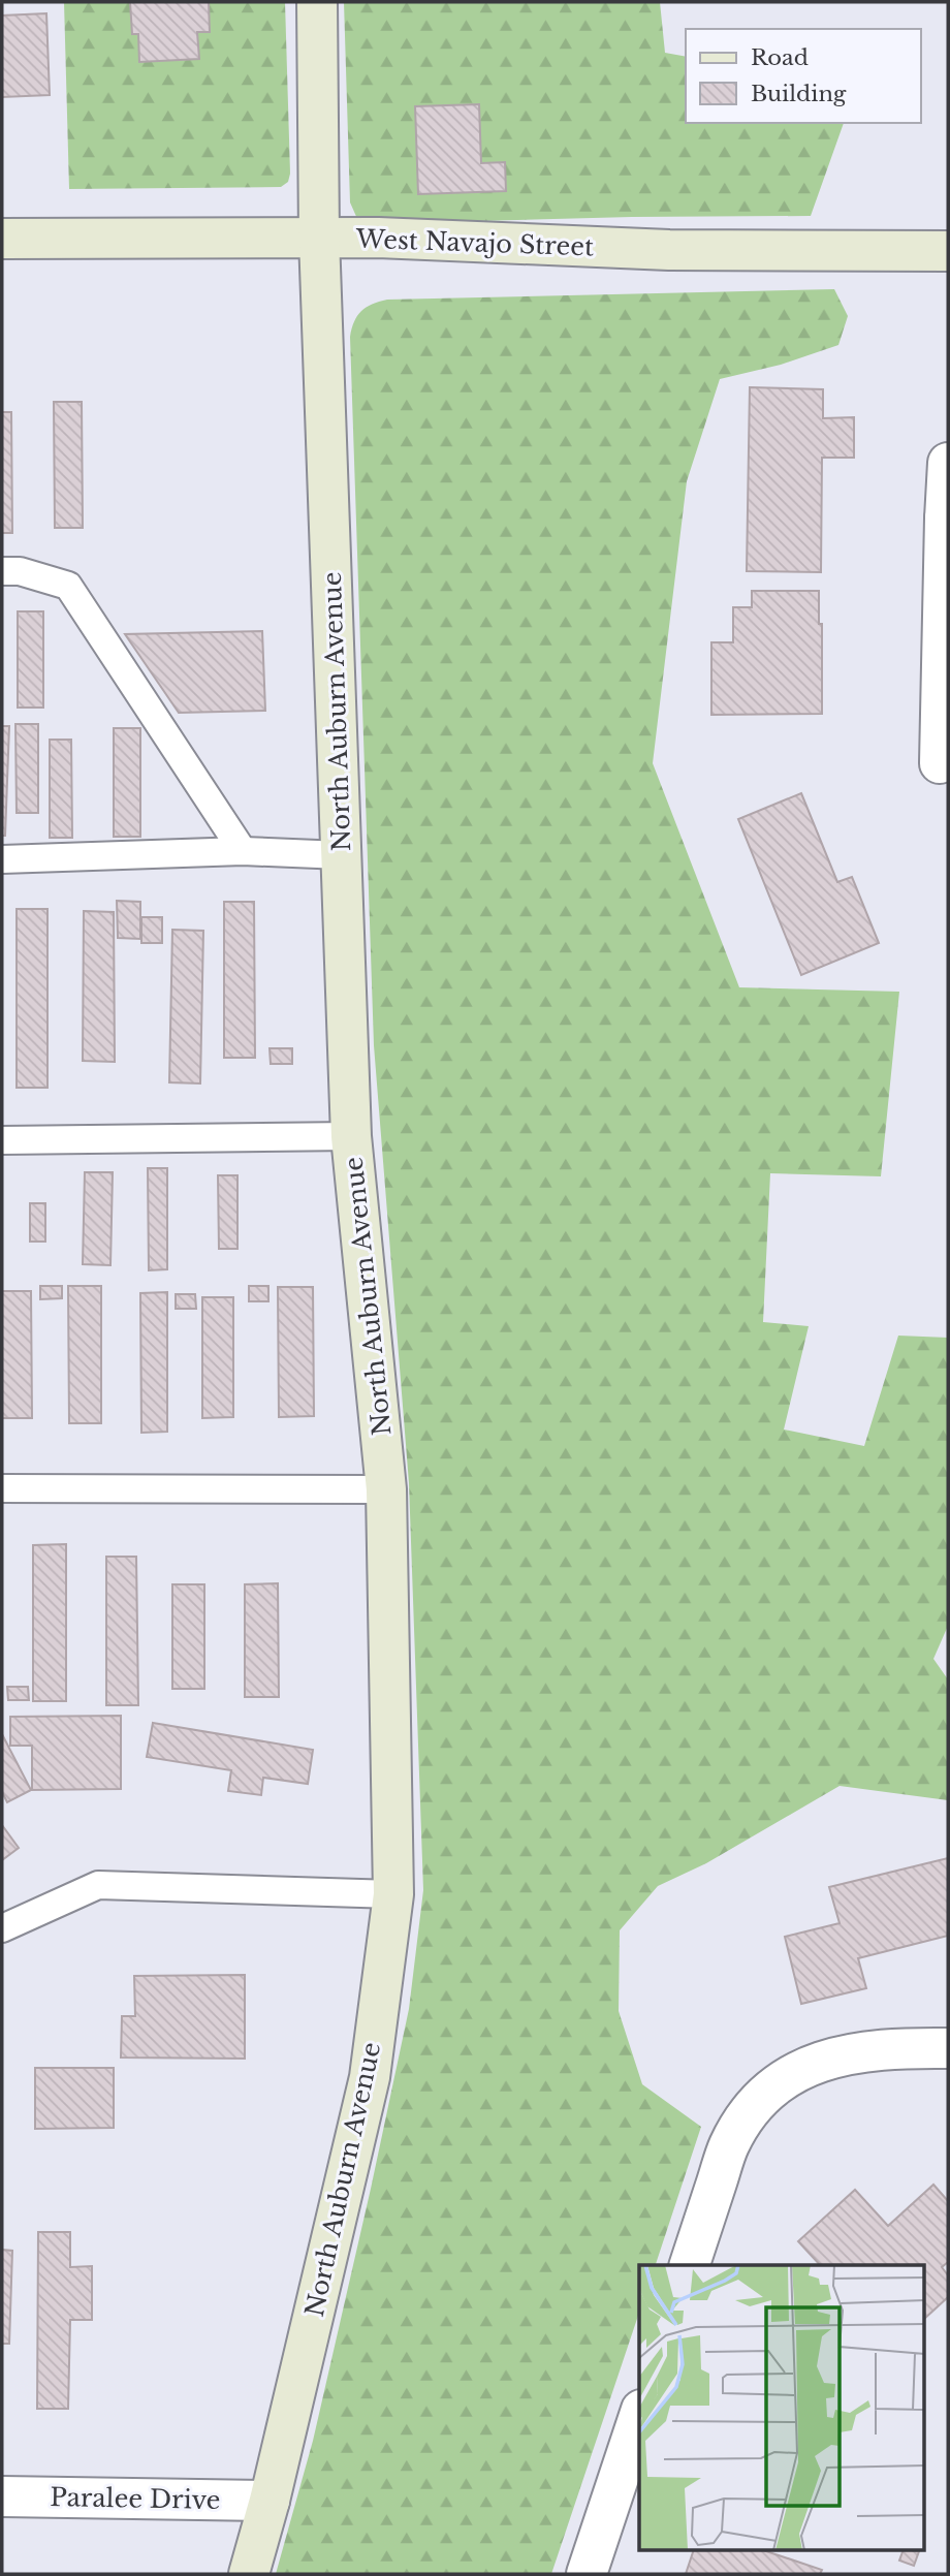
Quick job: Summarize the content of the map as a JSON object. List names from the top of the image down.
{
  "streets": {
    "main road": ["West Navajo Street", "North Auburn Avenue"],
    "street": ["Paralee Drive"]
  },
  "crossings": [
    ["West Navajo Street", "North Auburn Avenue"],
    ["North Auburn Avenue", "Paralee Drive"]
  ],
  "legend": ["Road", "Building"]
}
